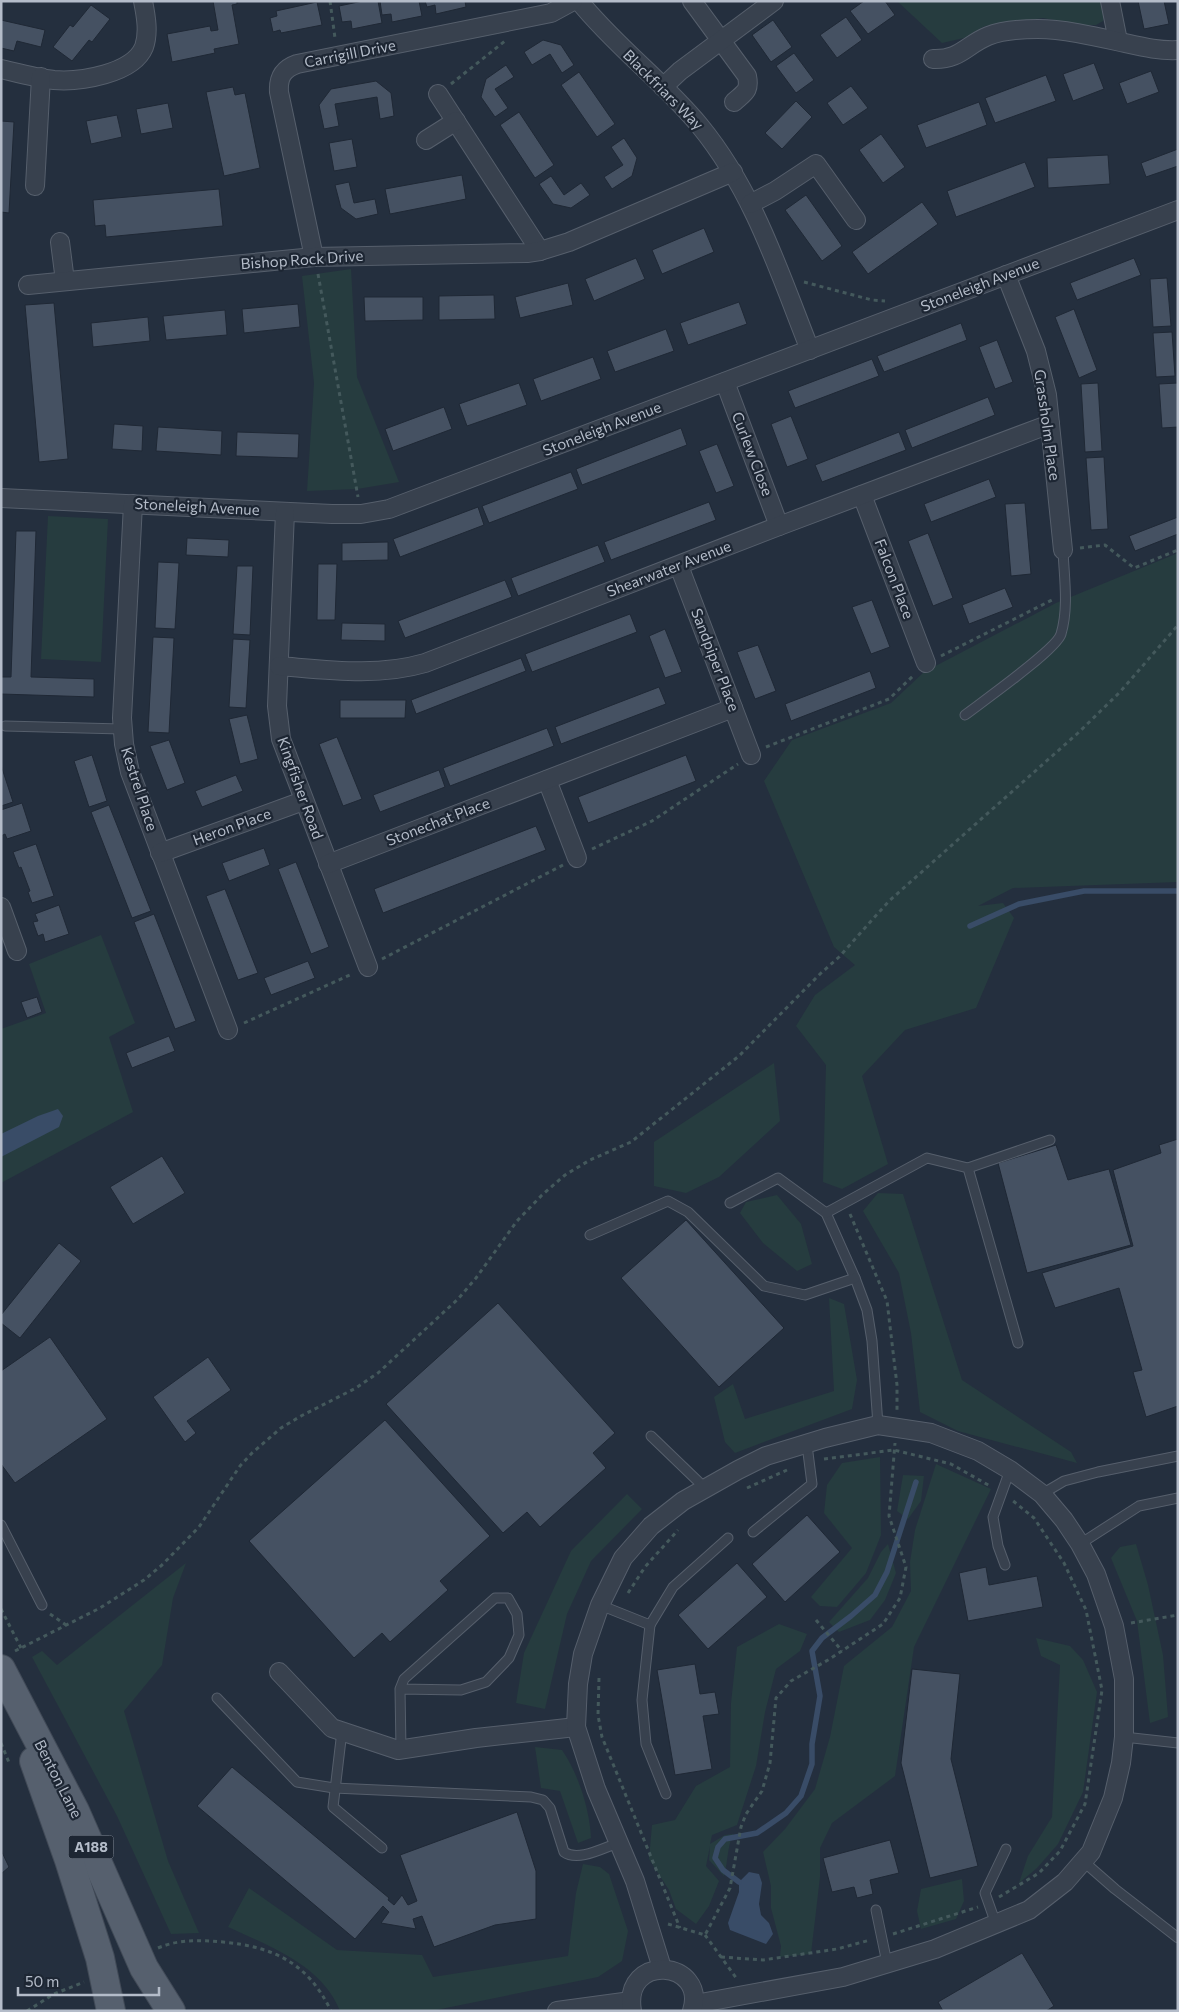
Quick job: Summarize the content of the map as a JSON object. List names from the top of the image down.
{
  "streets": {
    "main road": ["Benton Lane", "A188"],
    "street": [
      "Carrigill Drive",
      "Blackfriars Way",
      "Bishop Rock Drive",
      "Stoneleigh Avenue",
      "Grassholm Place",
      "Curlew Close",
      "Shearwater Avenue",
      "Falcon Place",
      "Sandpiper Place",
      "Kingfisher Road",
      "Kestrel Place",
      "Stonechat Place",
      "Heron Place"
    ]
  },
  "crossings": [
    ["Carrigill Drive", "Bishop Rock Drive"],
    ["Blackfriars Way", "Bishop Rock Drive"],
    ["Blackfriars Way", "Stoneleigh Avenue"],
    ["Stoneleigh Avenue", "Grassholm Place"],
    ["Stoneleigh Avenue", "Curlew Close"],
    ["Stoneleigh Avenue", "Kingfisher Road"],
    ["Stoneleigh Avenue", "Kestrel Place"],
    ["Grassholm Place", "Shearwater Avenue"],
    ["Curlew Close", "Shearwater Avenue"],
    ["Shearwater Avenue", "Falcon Place"],
    ["Shearwater Avenue", "Sandpiper Place"],
    ["Shearwater Avenue", "Kingfisher Road"],
    ["Sandpiper Place", "Stonechat Place"],
    ["Kingfisher Road", "Stonechat Place"],
    ["Kingfisher Road", "Heron Place"],
    ["Kestrel Place", "Heron Place"]
  ],
  "scale_bar": "50 m"
}
